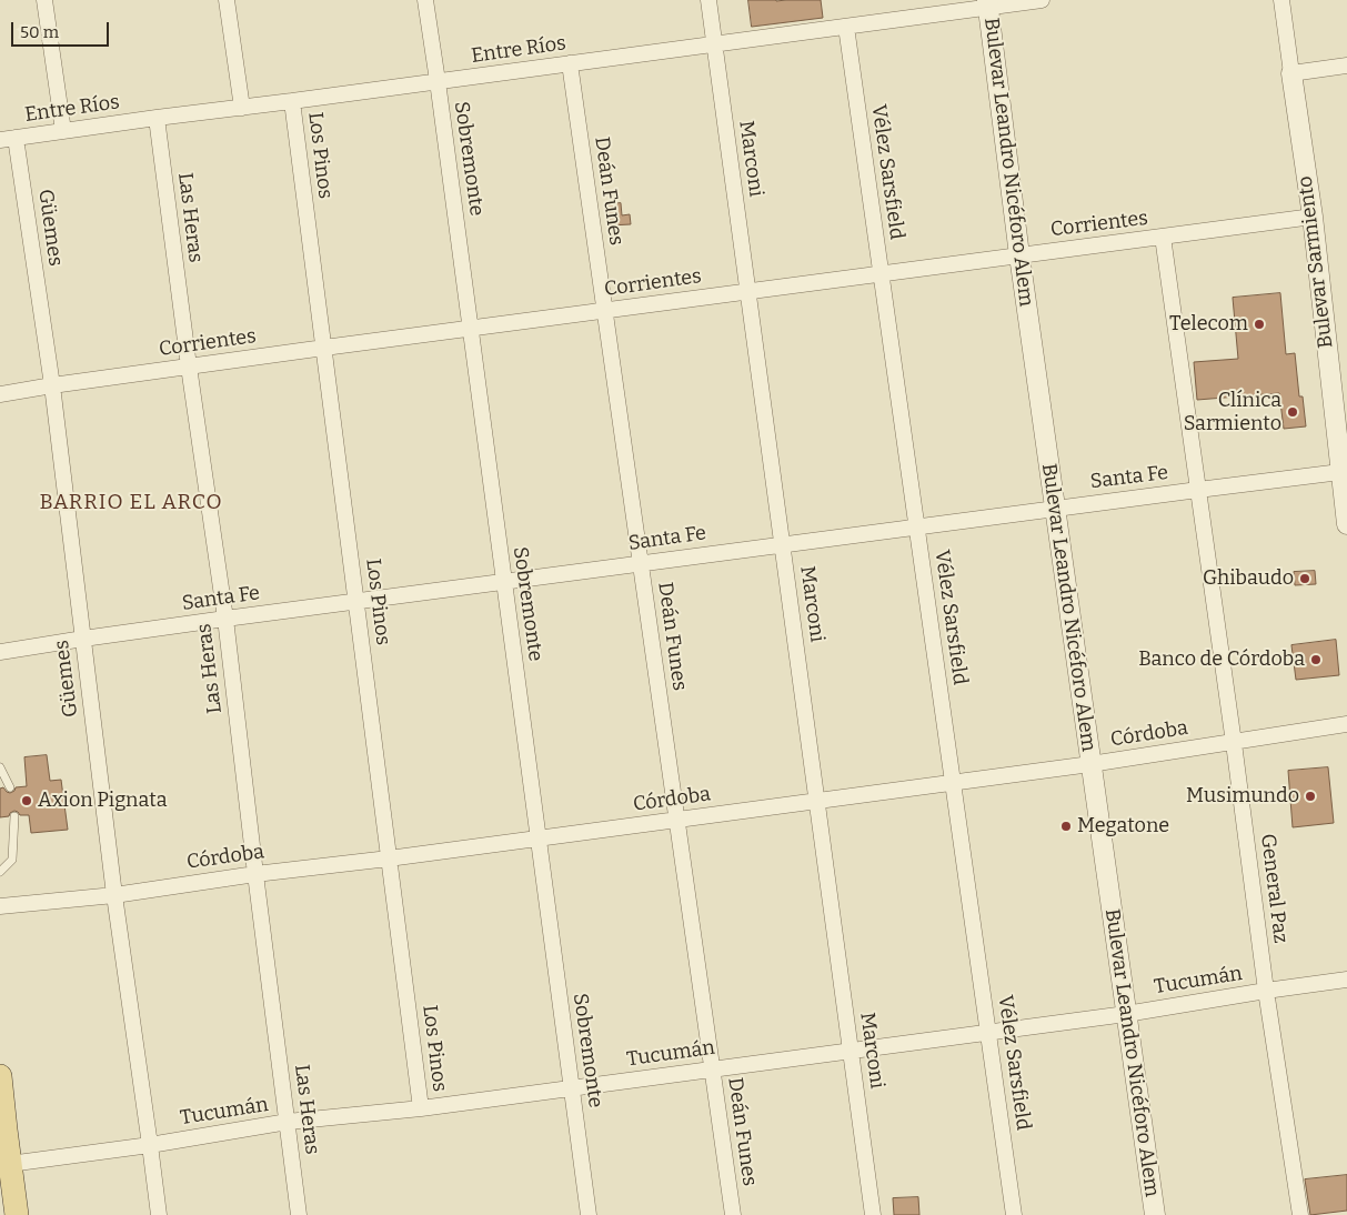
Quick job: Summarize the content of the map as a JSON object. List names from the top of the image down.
{
  "streets": {
    "street": [
      "Entre Ríos",
      "Los Pinos",
      "Sobremonte",
      "Marconi",
      "Bulevar Leandro Nicéforo Alem",
      "Vélez Sarsfield",
      "Deán Funes",
      "Las Heras",
      "Corrientes",
      "Güemes",
      "Bulevar Sarmiento",
      "Santa Fe",
      "Córdoba",
      "General Paz",
      "Tucumán"
    ]
  },
  "crossings": [
    ["Entre Ríos", "Los Pinos"],
    ["Entre Ríos", "Sobremonte"],
    ["Entre Ríos", "Marconi"],
    ["Entre Ríos", "Bulevar Leandro Nicéforo Alem"],
    ["Entre Ríos", "Vélez Sarsfield"],
    ["Entre Ríos", "Deán Funes"],
    ["Entre Ríos", "Las Heras"],
    ["Entre Ríos", "Güemes"],
    ["Los Pinos", "Corrientes"],
    ["Los Pinos", "Santa Fe"],
    ["Los Pinos", "Córdoba"],
    ["Los Pinos", "Tucumán"],
    ["Sobremonte", "Corrientes"],
    ["Sobremonte", "Santa Fe"],
    ["Sobremonte", "Córdoba"],
    ["Sobremonte", "Tucumán"],
    ["Marconi", "Corrientes"],
    ["Marconi", "Santa Fe"],
    ["Marconi", "Córdoba"],
    ["Marconi", "Tucumán"],
    ["Bulevar Leandro Nicéforo Alem", "Corrientes"],
    ["Bulevar Leandro Nicéforo Alem", "Santa Fe"],
    ["Bulevar Leandro Nicéforo Alem", "Córdoba"],
    ["Bulevar Leandro Nicéforo Alem", "Tucumán"],
    ["Vélez Sarsfield", "Corrientes"],
    ["Vélez Sarsfield", "Santa Fe"],
    ["Vélez Sarsfield", "Córdoba"],
    ["Vélez Sarsfield", "Tucumán"],
    ["Deán Funes", "Corrientes"],
    ["Deán Funes", "Santa Fe"],
    ["Deán Funes", "Córdoba"],
    ["Deán Funes", "Tucumán"],
    ["Las Heras", "Corrientes"],
    ["Las Heras", "Santa Fe"],
    ["Las Heras", "Córdoba"],
    ["Las Heras", "Tucumán"],
    ["Corrientes", "Güemes"],
    ["Corrientes", "Bulevar Sarmiento"],
    ["Corrientes", "General Paz"],
    ["Güemes", "Santa Fe"],
    ["Güemes", "Córdoba"],
    ["Güemes", "Tucumán"],
    ["Bulevar Sarmiento", "Santa Fe"],
    ["Santa Fe", "General Paz"],
    ["Córdoba", "General Paz"],
    ["General Paz", "Tucumán"]
  ],
  "districts": ["BARRIO EL ARCO"],
  "places": [
    "Telecom",
    "Clínica Sarmiento",
    "Ghibaudo",
    "Banco de Córdoba",
    "Musimundo",
    "Axion Pignata",
    "Megatone"
  ],
  "scale_bar": "50 m"
}
